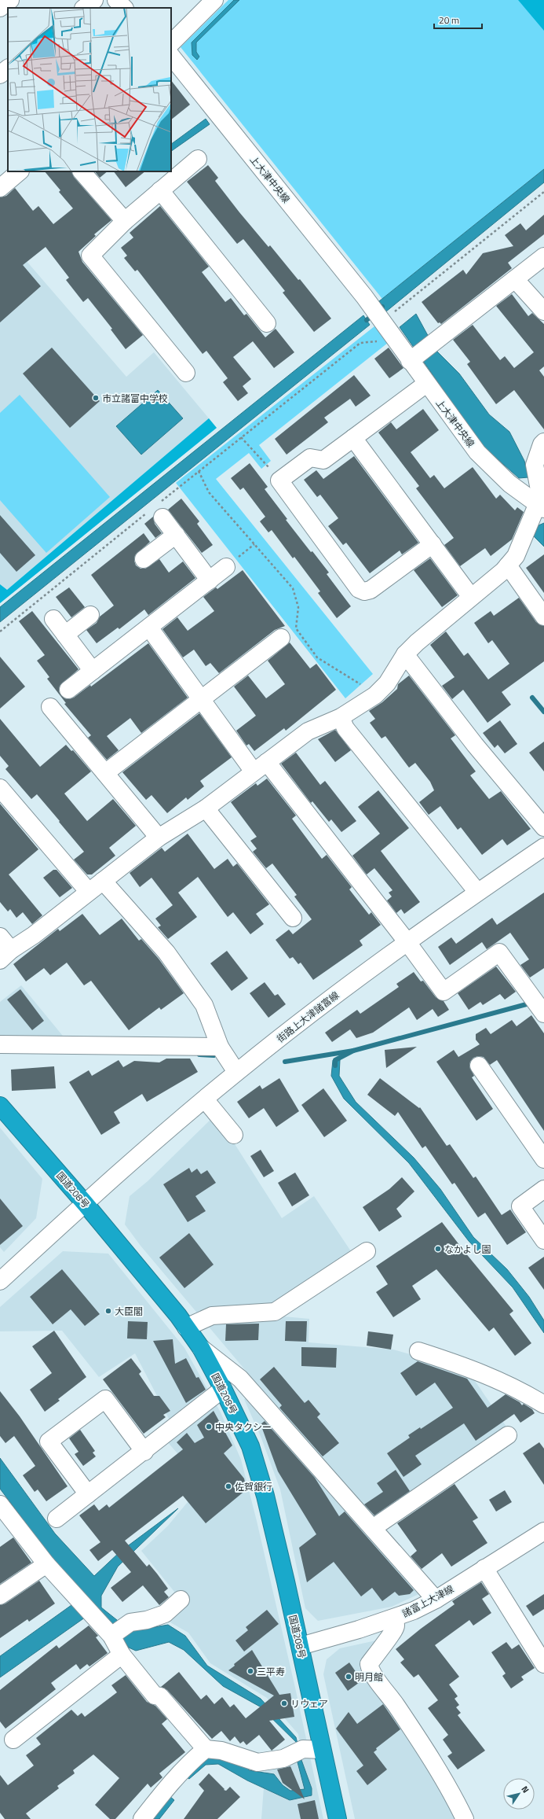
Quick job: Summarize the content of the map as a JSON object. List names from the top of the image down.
{
  "streets": {
    "highway": ["国道208号"],
    "street": ["上大津中央線", "街路上大津諸富線", "諸富上大津線"]
  },
  "crossings": [
    ["街路上大津諸富線", "国道208号"],
    ["国道208号", "諸富上大津線"]
  ],
  "places": [
    "市立諸富中学校",
    "なかよし園",
    "大臣閣",
    "中央タクシー",
    "佐賀銀行",
    "三平寿",
    "明月館",
    "リウェア"
  ],
  "scale_bar": "20 m",
  "north": "top right"
}
